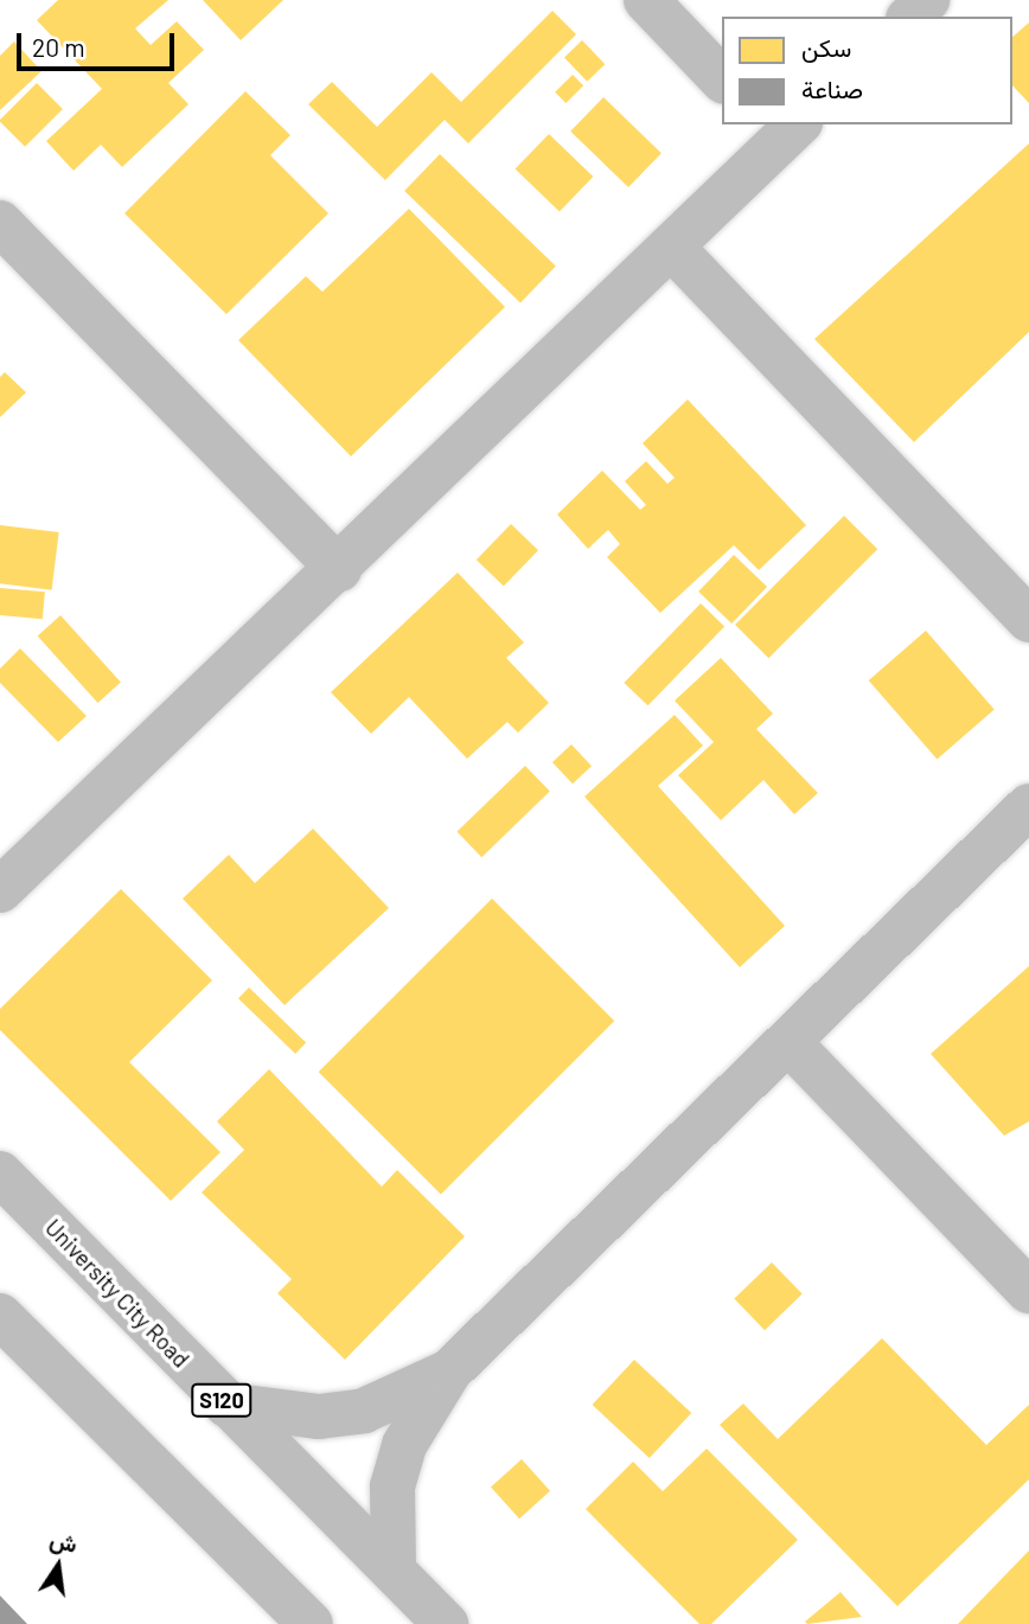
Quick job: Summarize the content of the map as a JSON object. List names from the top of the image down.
{
  "streets": {
    "street": ["University City Road", "S120"]
  },
  "legend": ["سكن", "صناعة"],
  "scale_bar": "20 m",
  "north": "top"
}
